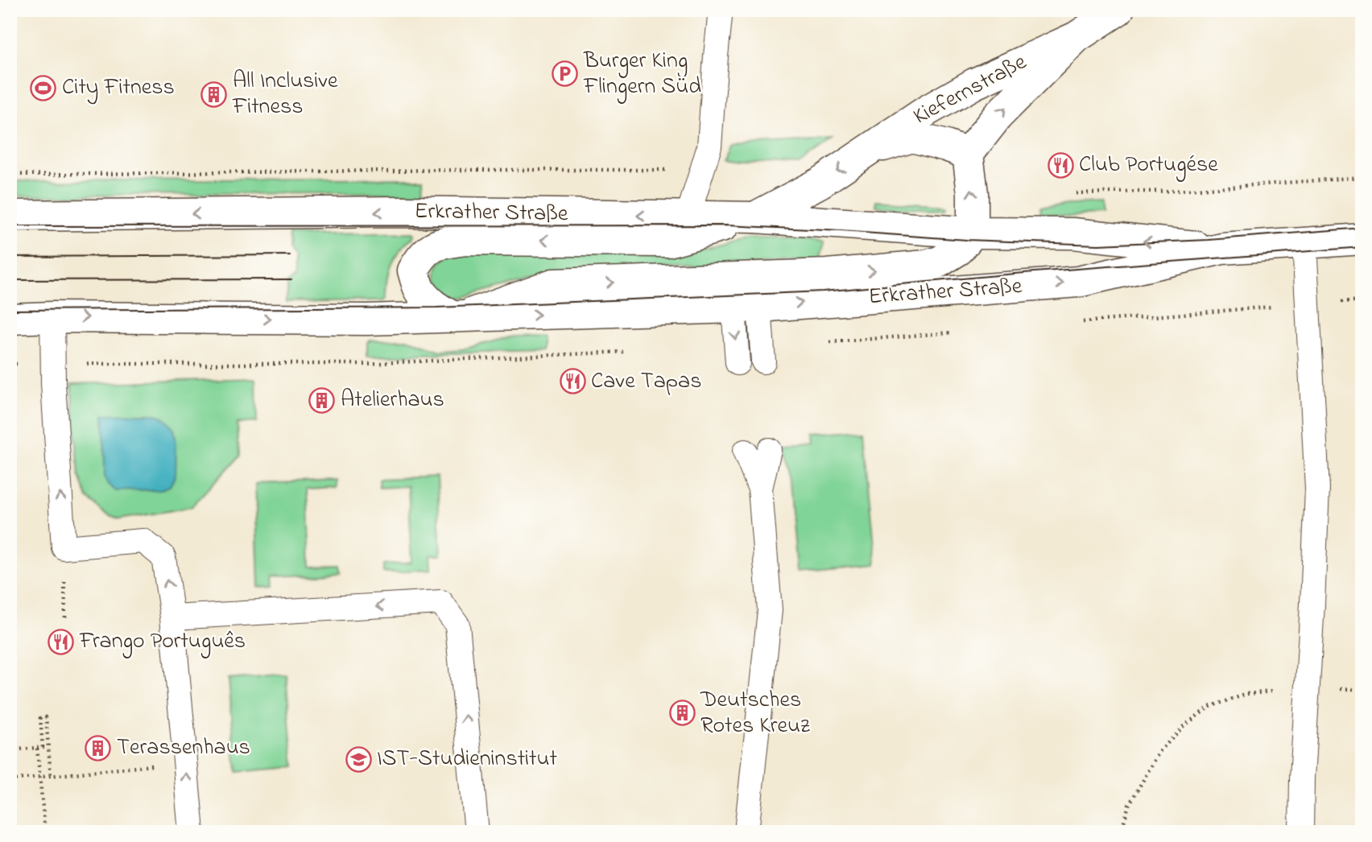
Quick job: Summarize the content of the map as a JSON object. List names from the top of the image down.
{
  "streets": {
    "main road": ["Kiefernstraße", "Erkrather Straße"]
  },
  "crossings": [
    ["Kiefernstraße", "Erkrather Straße"]
  ],
  "places": {
    "parking": ["Burger King Flingern Süd"],
    "sports": ["City Fitness"],
    "building": [
      "All Inclusive Fitness",
      "Atelierhaus",
      "Deutsches Rotes Kreuz",
      "Terassenhaus"
    ],
    "restaurant": ["Club Portugése", "Cave Tapas", "Frango Português"],
    "school or university": ["IST-Studieninstitut"]
  }
}
